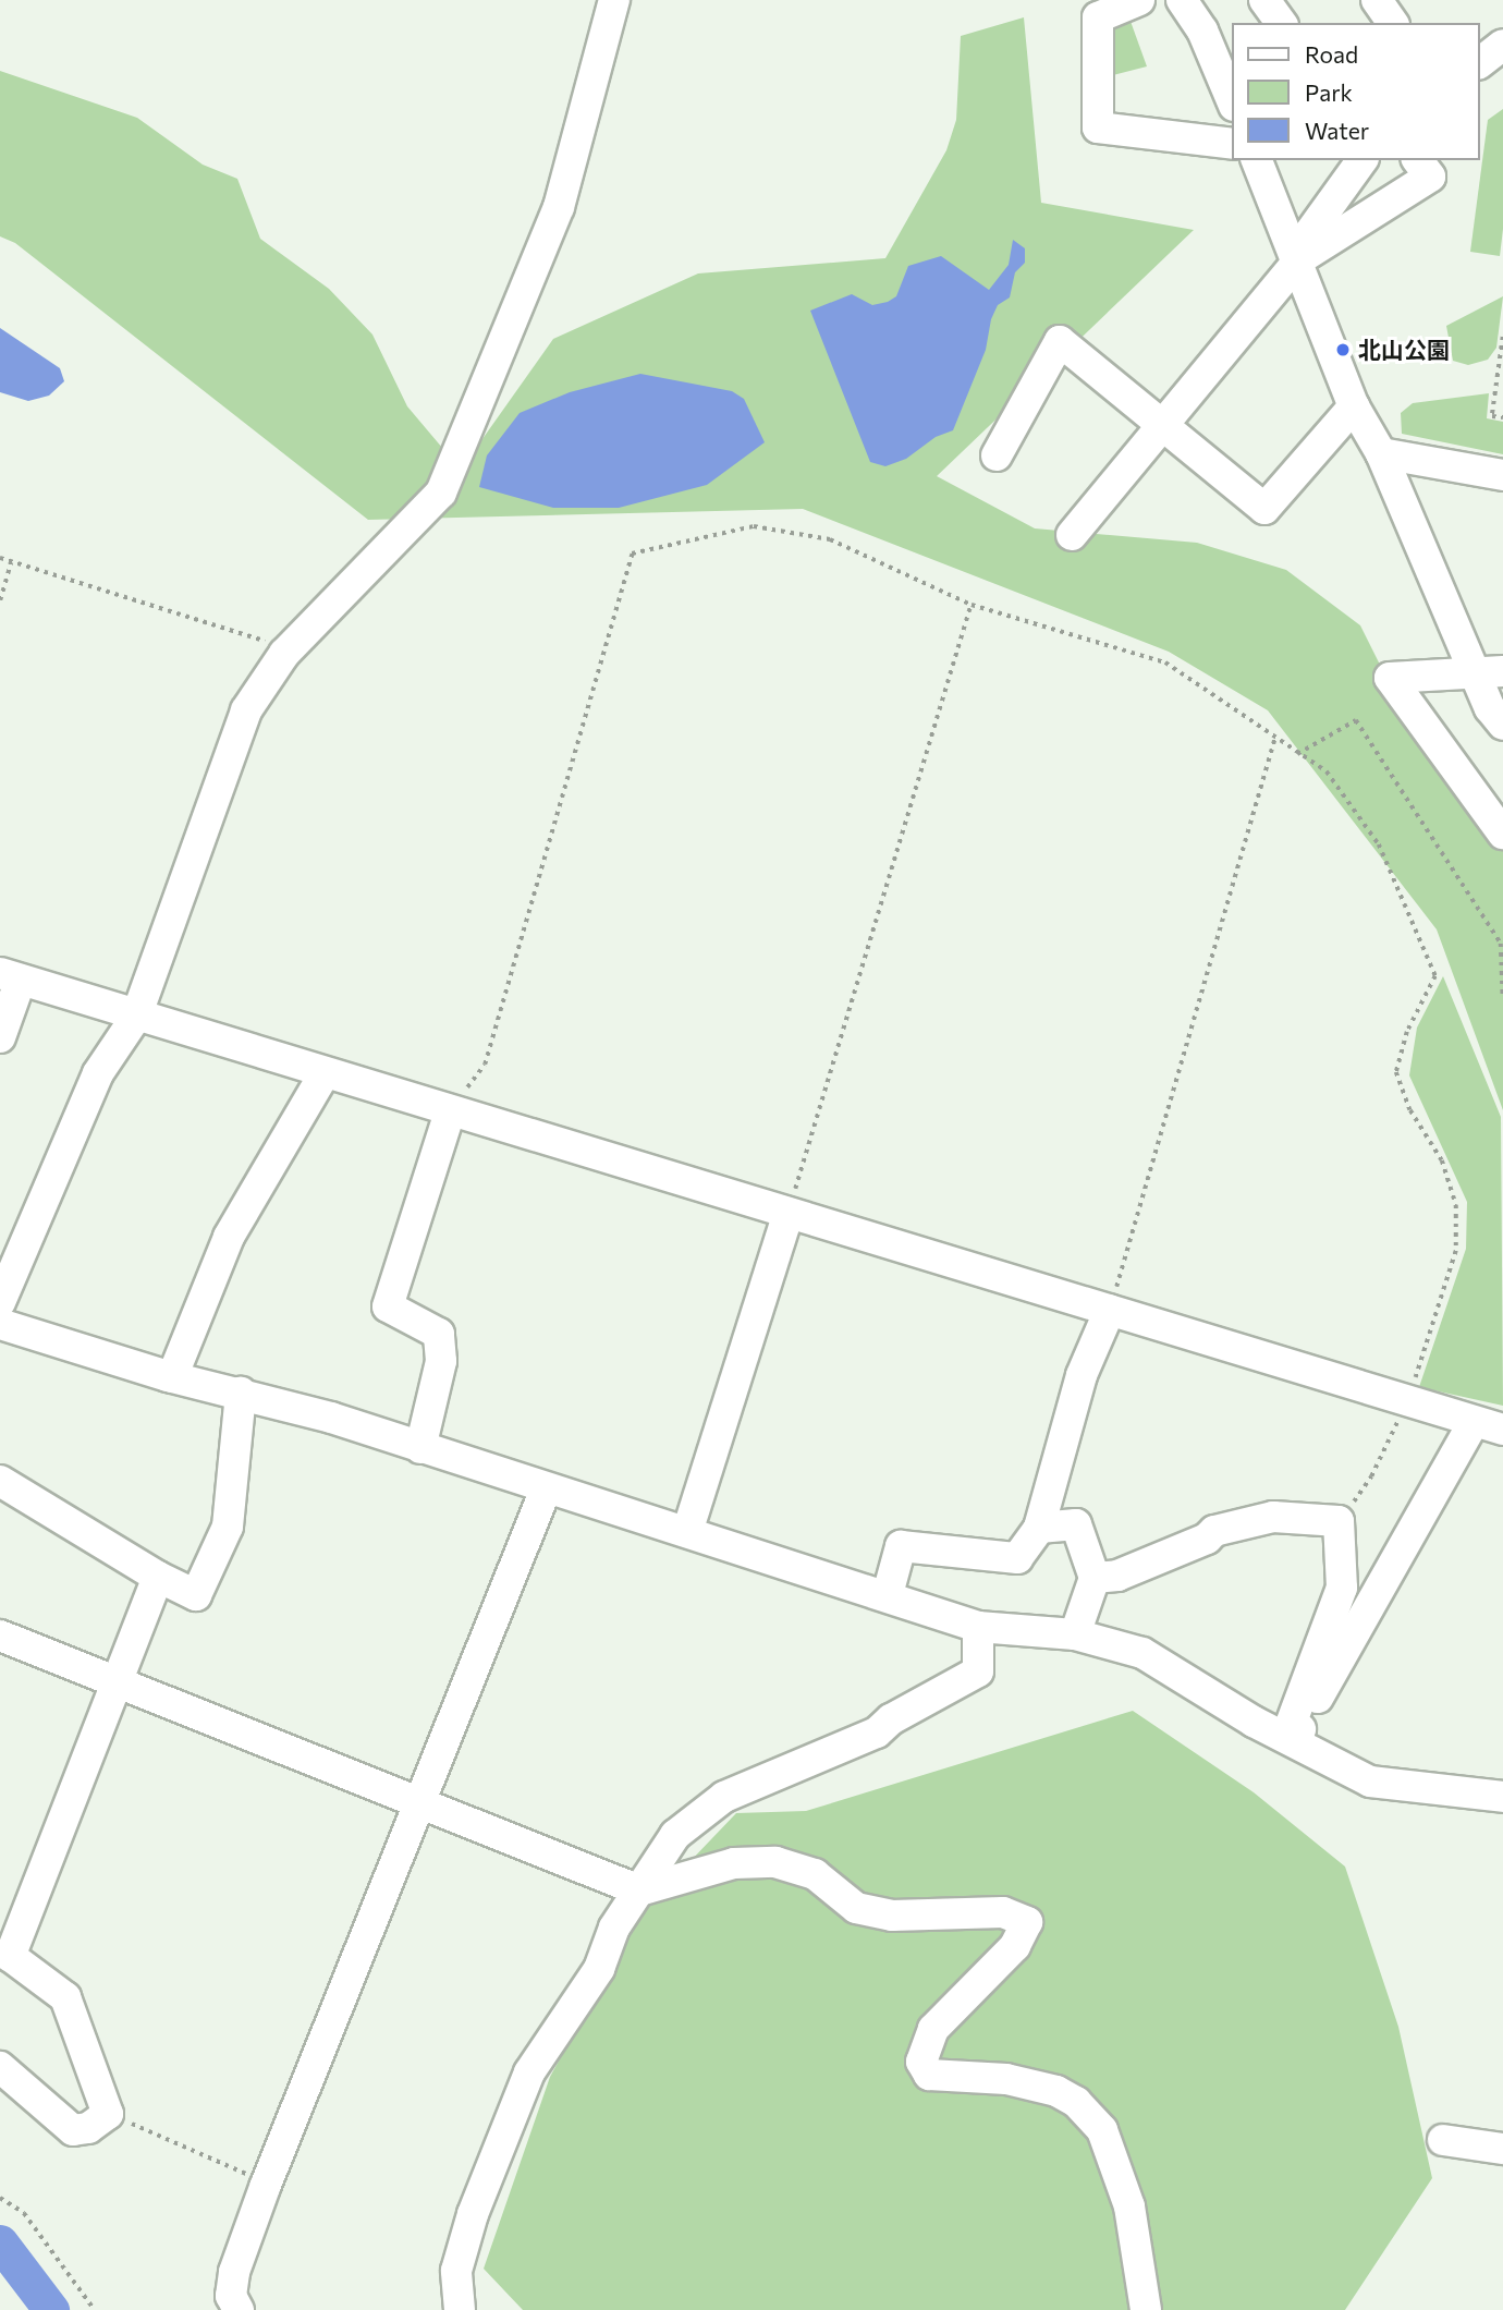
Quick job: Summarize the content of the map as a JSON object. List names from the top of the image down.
{
  "places": ["北山公園"],
  "legend": ["Road", "Park", "Water"]
}
